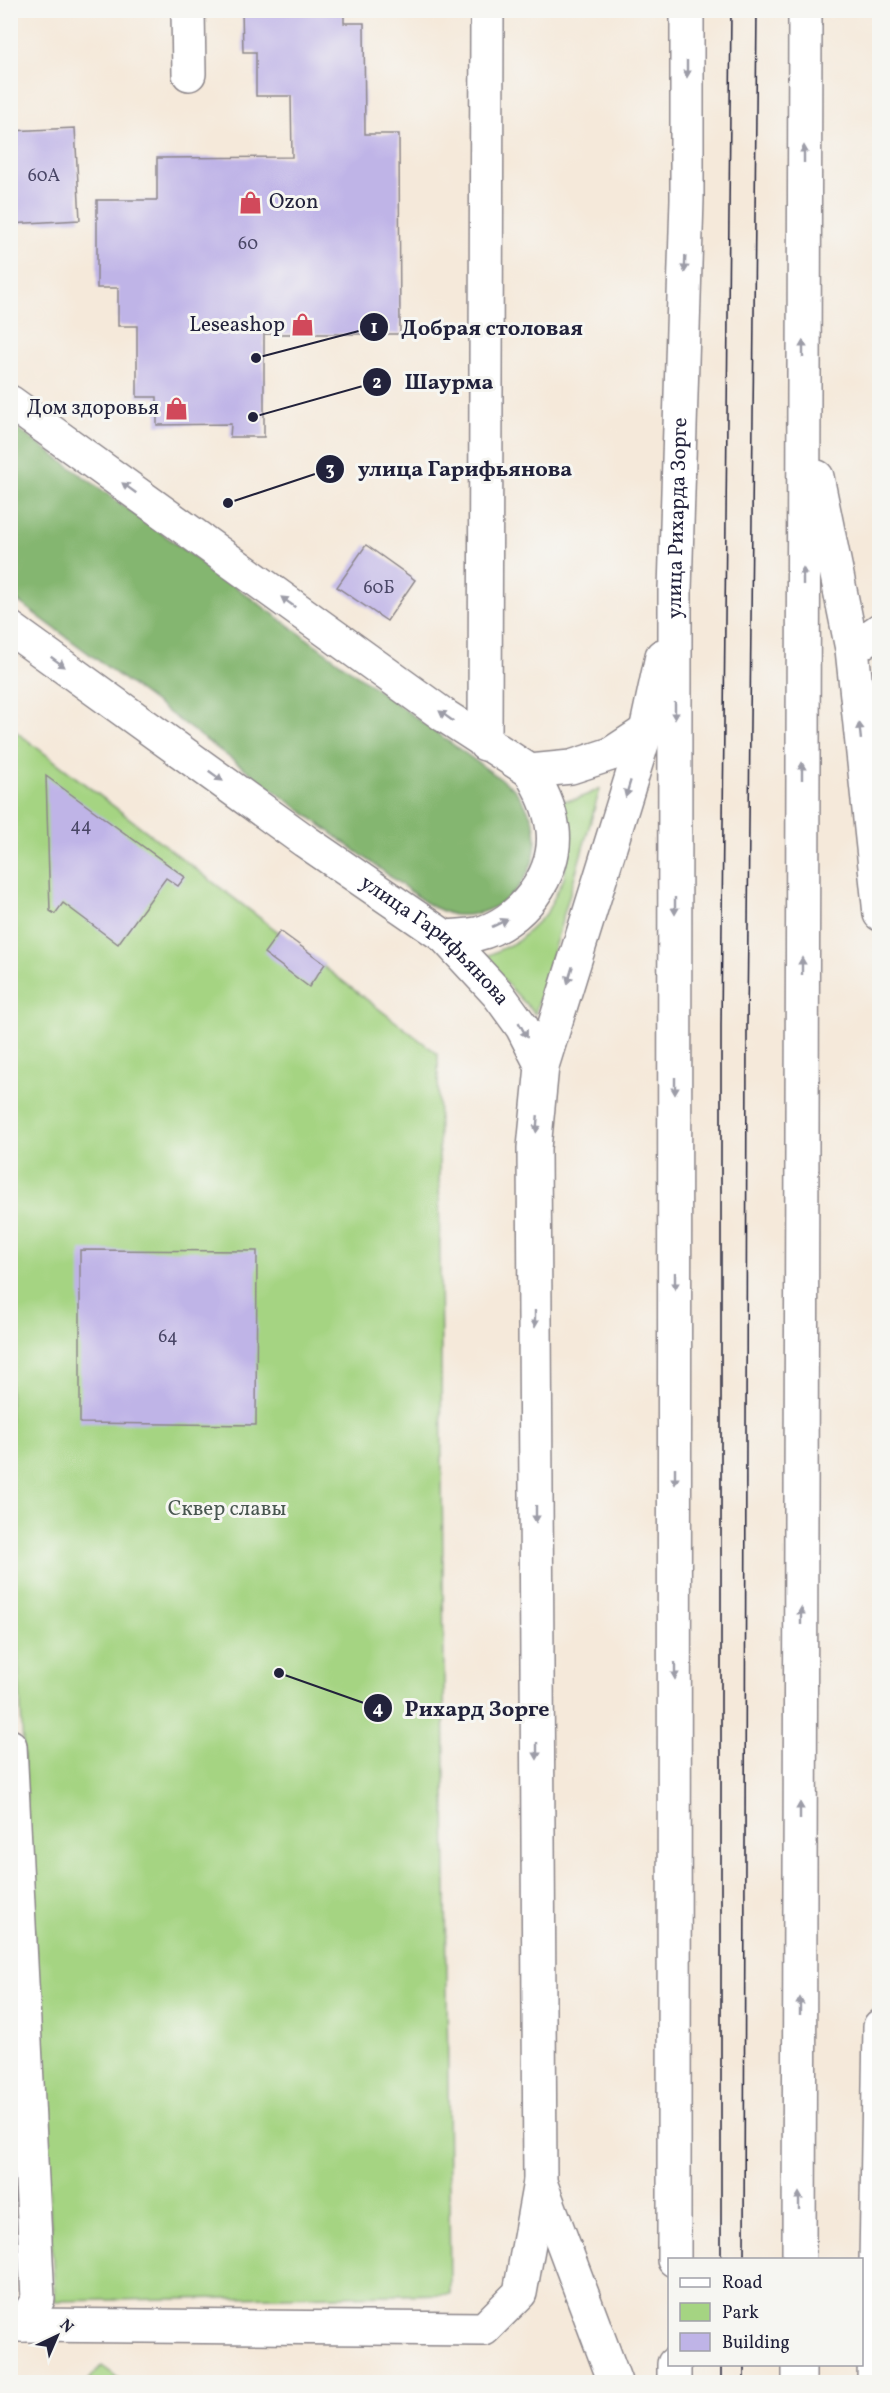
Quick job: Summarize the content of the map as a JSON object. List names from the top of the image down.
{
  "streets": {
    "main road": ["улица Рихарда Зорге", "улица Гарифьянова"]
  },
  "parks": ["Сквер славы"],
  "places": {
    "shop": ["Ozon", "Leseashop", "Дом здоровья"],
    "other": [
      "Добрая столовая",
      "Шаурма",
      "улица Гарифьянова",
      "Рихард Зорге"
    ]
  },
  "house_numbers": [
    "60А",
    "60",
    "60Б",
    "44",
    "64"
  ],
  "legend": ["Road", "Park", "Building"],
  "north": "top right"
}
